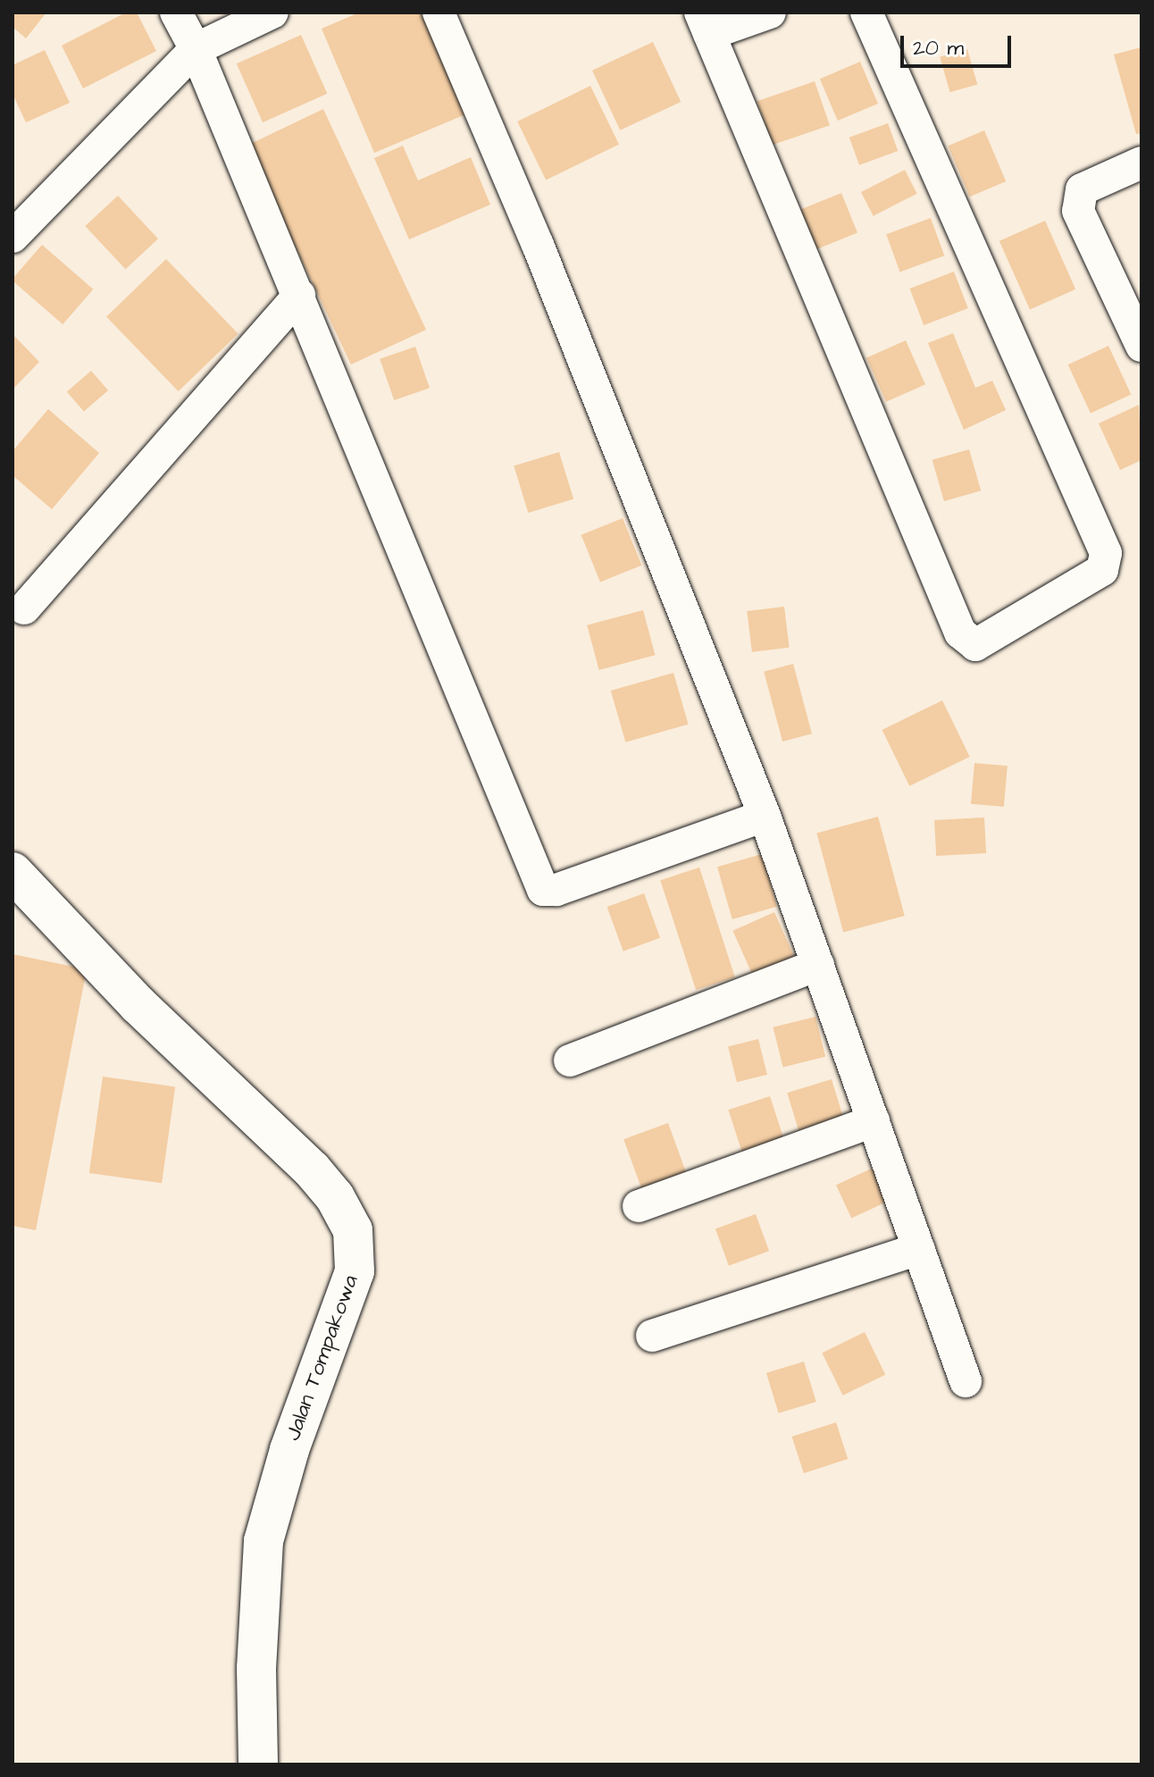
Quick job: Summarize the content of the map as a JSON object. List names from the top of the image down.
{
  "streets": {
    "street": ["Jalan Tompakowa"]
  },
  "scale_bar": "20 m"
}
